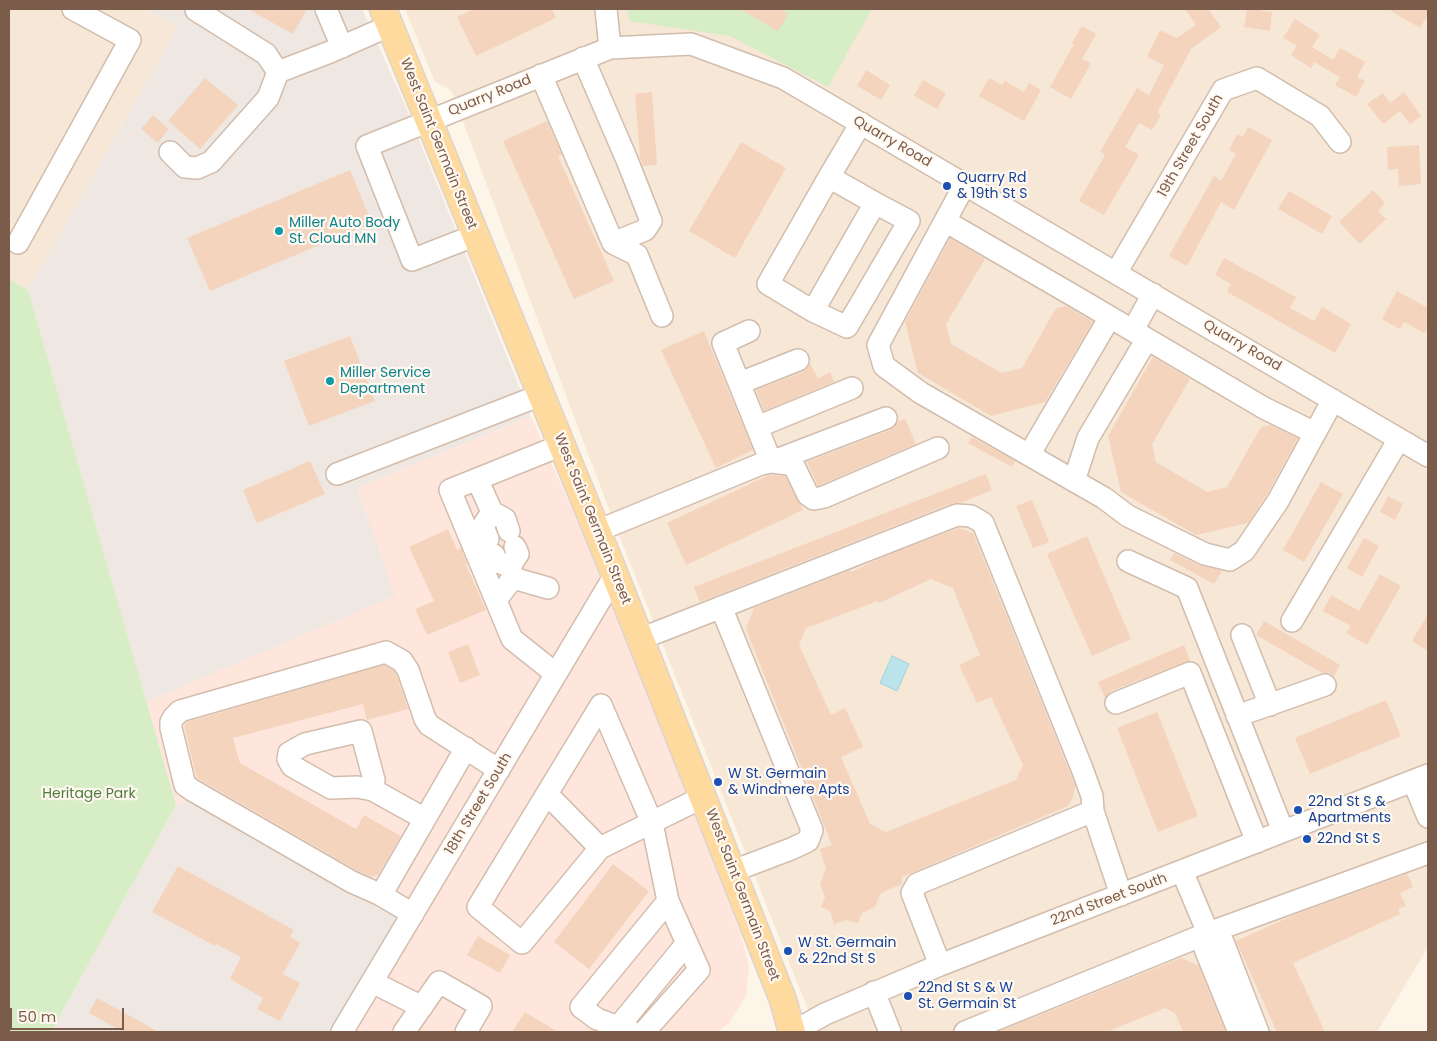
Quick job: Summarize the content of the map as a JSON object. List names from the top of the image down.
{
  "streets": {
    "main road": ["West Saint Germain Street"],
    "street": [
      "Quarry Road",
      "19th Street South",
      "18th Street South",
      "22nd Street South"
    ]
  },
  "crossings": [
    ["Quarry Road", "West Saint Germain Street"],
    ["Quarry Road", "19th Street South"],
    ["West Saint Germain Street", "18th Street South"],
    ["West Saint Germain Street", "22nd Street South"]
  ],
  "parks": ["Heritage Park"],
  "places": [
    "Quarry Rd & 19th St S",
    "Miller Auto Body St. Cloud MN",
    "Miller Service Department",
    "W St. Germain & Windmere Apts",
    "22nd St S & Apartments",
    "22nd St S",
    "W St. Germain & 22nd St S",
    "22nd St S & W St. Germain St"
  ],
  "scale_bar": "50 m"
}
